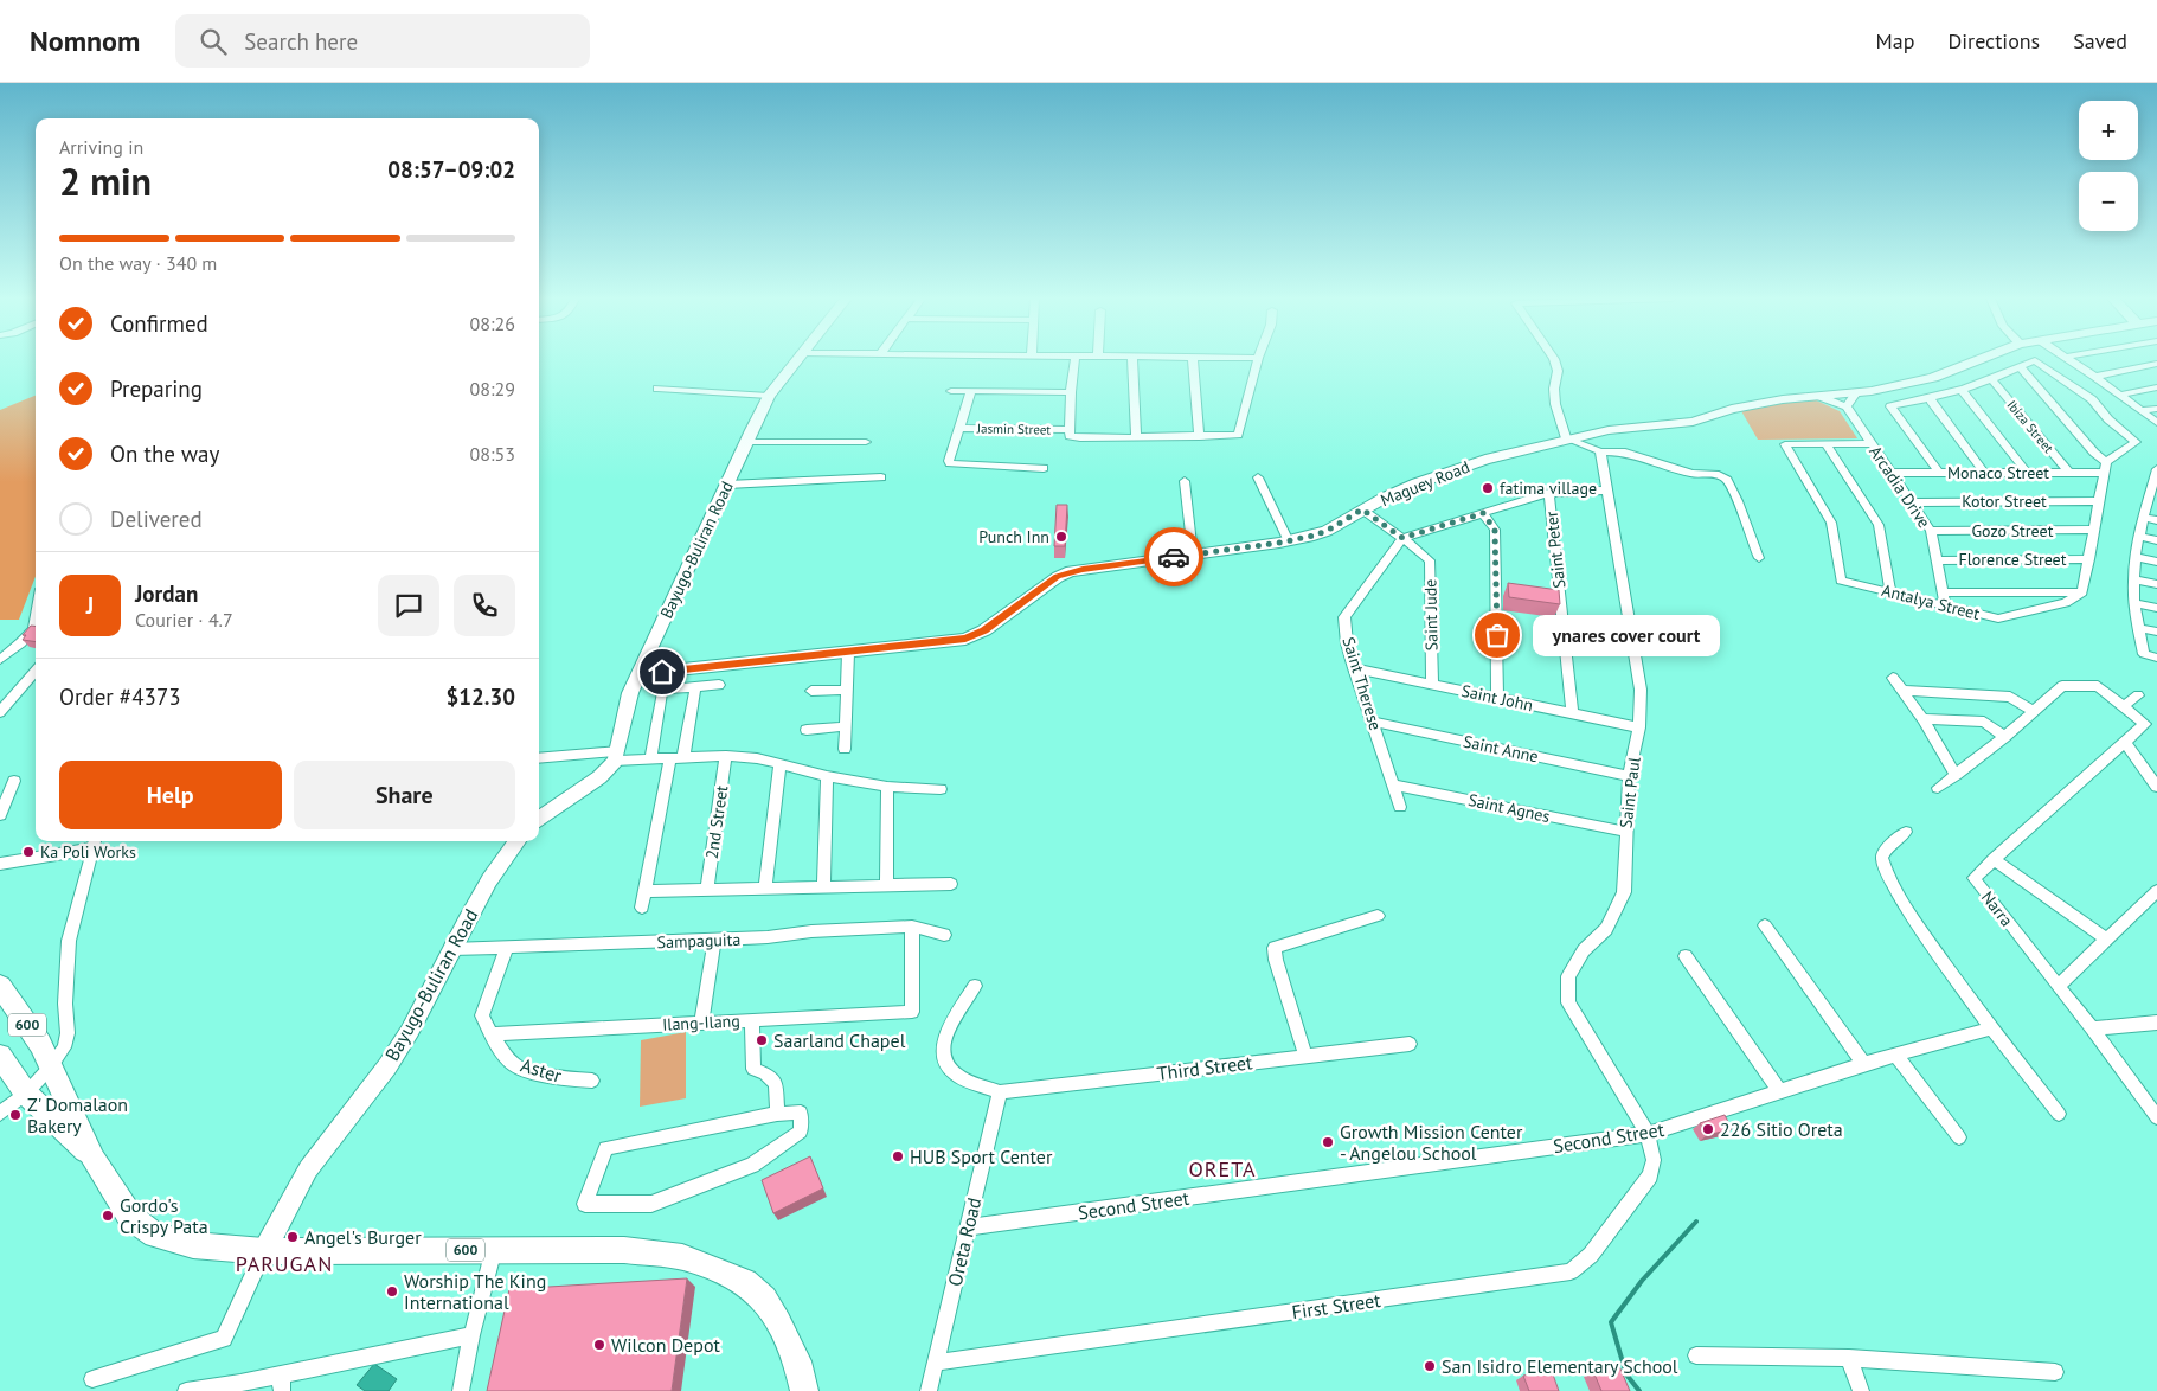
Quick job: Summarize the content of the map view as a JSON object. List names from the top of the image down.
{
  "streets": {
    "main road": ["600"],
    "street": [
      "Ibiza Street",
      "Jasmin Street",
      "Monaco Street",
      "Maguey Road",
      "Arcadia Drive",
      "Kotor Street",
      "Gozo Street",
      "Bayugo-Buliran Road",
      "Saint Peter",
      "Florence Street",
      "Antalya Street",
      "Saint Jude",
      "Saint Therese",
      "Saint John",
      "Saint Anne",
      "Saint Paul",
      "Saint Agnes",
      "2nd Street",
      "Narra",
      "Sampaguita",
      "Ilang-Ilang",
      "Third Street",
      "Aster",
      "Second Street",
      "Oreta Road",
      "First Street"
    ]
  },
  "crossings": [
    ["Ibiza Street", "Monaco Street"],
    ["Monaco Street", "Arcadia Drive"],
    ["Maguey Road", "Bayugo-Buliran Road"],
    ["Maguey Road", "Saint Jude"],
    ["Arcadia Drive", "Kotor Street"],
    ["Arcadia Drive", "Gozo Street"],
    ["Arcadia Drive", "Florence Street"],
    ["Arcadia Drive", "Antalya Street"],
    ["Bayugo-Buliran Road", "Sampaguita"],
    ["Bayugo-Buliran Road", "600"],
    ["Saint Peter", "Saint John"],
    ["Saint Jude", "Saint Therese"],
    ["Saint Jude", "Saint John"],
    ["Saint Therese", "Saint John"],
    ["Saint Therese", "Saint Anne"],
    ["Saint Therese", "Saint Agnes"],
    ["Saint John", "Saint Paul"],
    ["Saint Anne", "Saint Paul"],
    ["Saint Paul", "Saint Agnes"],
    ["Saint Paul", "Second Street"],
    ["Saint Paul", "First Street"],
    ["Sampaguita", "Ilang-Ilang"],
    ["Sampaguita", "Aster"],
    ["Ilang-Ilang", "Aster"],
    ["Third Street", "Oreta Road"],
    ["Second Street", "Oreta Road"],
    ["Second Street", "First Street"],
    ["Oreta Road", "First Street"]
  ],
  "districts": ["ORETA", "PARUGAN"],
  "places": [
    "fatima village",
    "Punch Inn",
    "ynares cover court",
    "Ka Poli Works",
    "Saarland Chapel",
    "Z' Domalaon Bakery",
    "226 Sitio Oreta",
    "Growth Mission Center - Angelou School",
    "HUB Sport Center",
    "Gordo's Crispy Pata",
    "Angel's Burger",
    "Worship The King International",
    "Wilcon Depot",
    "San Isidro Elementary School"
  ],
  "page": {
    "header": "Nomnom",
    "search": "Search here",
    "nav": ["Map", "Directions", "Saved"],
    "map_buttons": ["+", "−"],
    "heading": ["2 min", "Arriving in", "08:57–09:02"],
    "panel": [
      "Jordan",
      "Courier · 4.7",
      "Order #4373",
      "$12.30"
    ],
    "bar": "On the way · 340 m",
    "list": [
      ["Confirmed", "08:26"],
      ["Preparing", "08:29"],
      ["On the way", "08:53"],
      "Delivered"
    ],
    "round": "J",
    "bubble": "ynares cover court",
    "buttons": ["Help", "Share"]
  }
}
